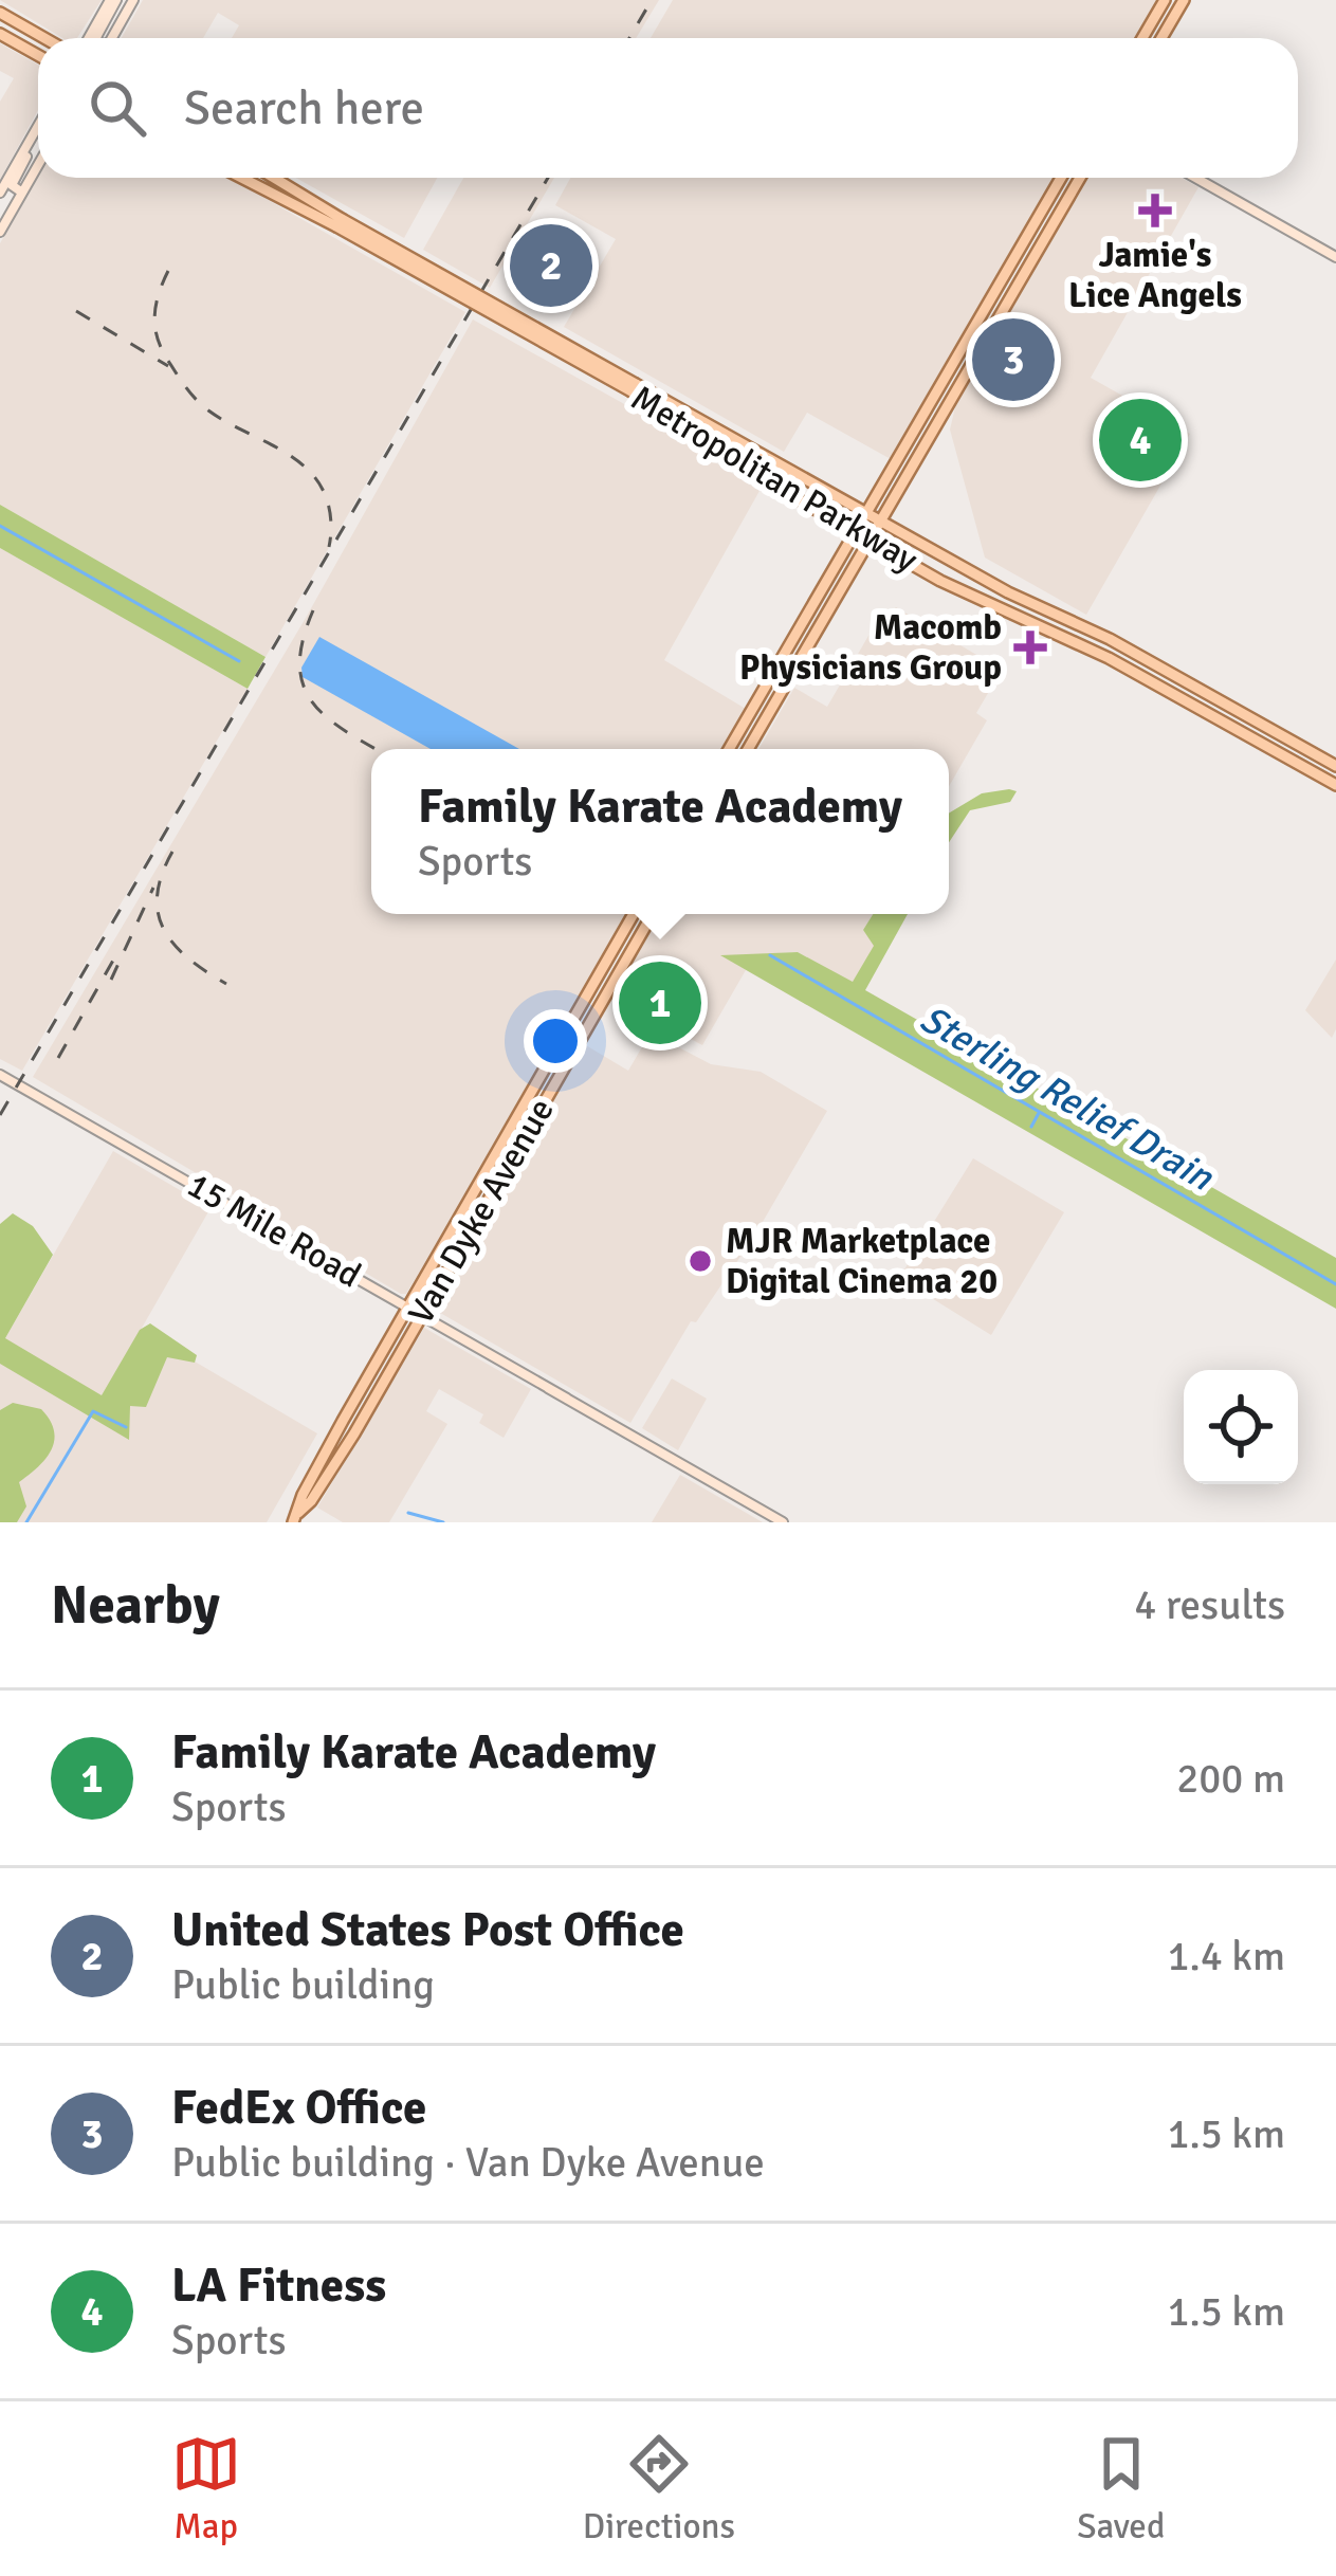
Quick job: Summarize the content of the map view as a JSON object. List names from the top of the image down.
{
  "streets": {
    "main road": ["Metropolitan Parkway", "Van Dyke Avenue", "15 Mile Road"]
  },
  "crossings": [
    ["Van Dyke Avenue", "15 Mile Road"]
  ],
  "water": ["Sterling Relief Drain"],
  "places": {
    "health": ["Jamie's Lice Angels", "Macomb Physicians Group"],
    "other": ["MJR Marketplace Digital Cinema 20"]
  },
  "page": {
    "search": "Search here",
    "pins": [
      "2",
      "3",
      "4",
      "1"
    ],
    "popup": ["Family Karate Academy", "Sports"],
    "heading": ["Nearby", "4 results"],
    "list": [
      {
        "mark": "1",
        "name": "Family Karate Academy",
        "note": "Sports",
        "value": "200 m"
      },
      {
        "mark": "2",
        "name": "United States Post Office",
        "note": "Public building",
        "value": "1.4 km"
      },
      {
        "mark": "3",
        "name": "FedEx Office",
        "note": "Public building · Van Dyke Avenue",
        "value": "1.5 km"
      },
      {
        "mark": "4",
        "name": "LA Fitness",
        "note": "Sports",
        "value": "1.5 km"
      }
    ],
    "nav": ["Map", "Directions", "Saved"]
  }
}
